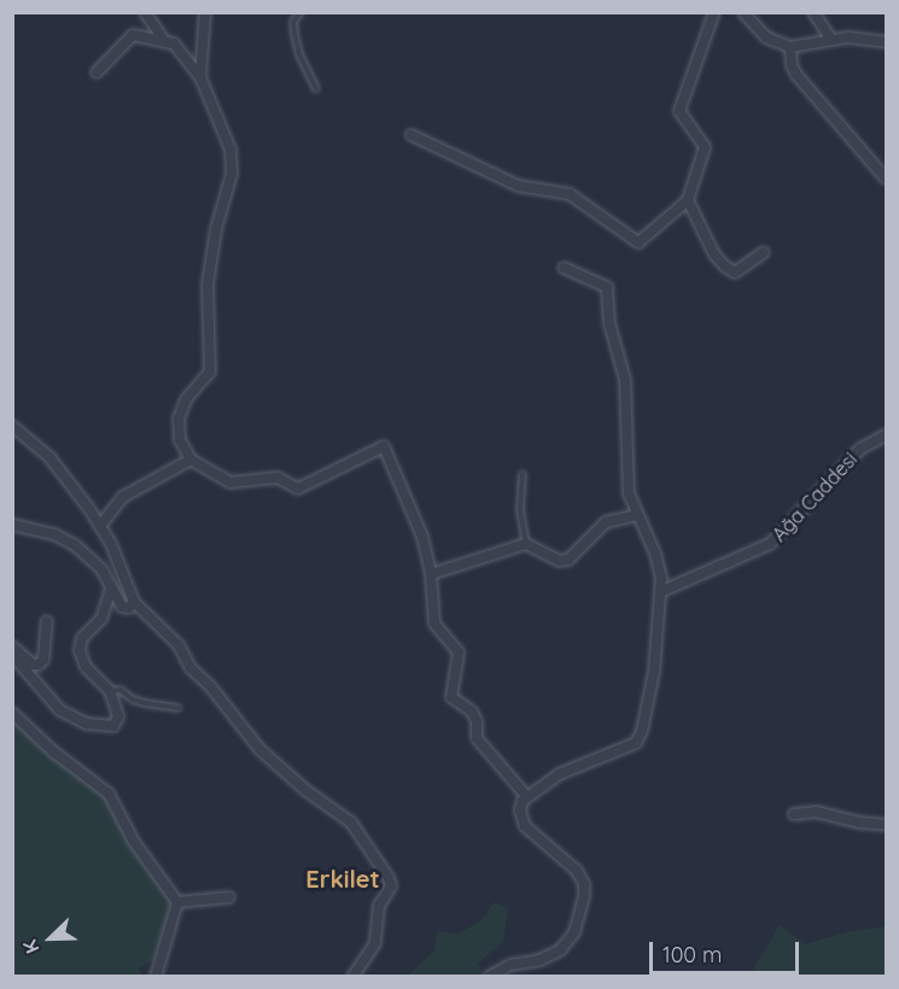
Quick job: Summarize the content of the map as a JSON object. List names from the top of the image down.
{
  "streets": {
    "street": ["Ağa Caddesi"]
  },
  "districts": ["Erkilet"],
  "scale_bar": "100 m",
  "north": "bottom left"
}
